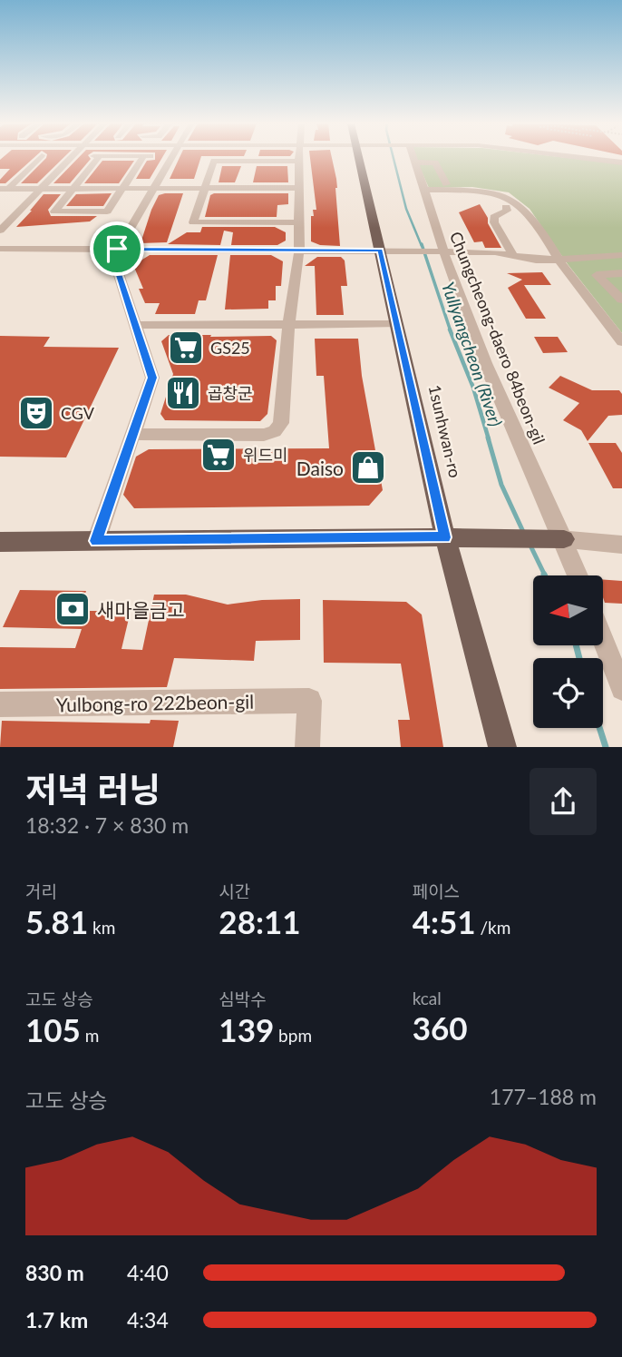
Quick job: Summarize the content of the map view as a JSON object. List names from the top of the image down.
{
  "streets": {
    "main road": ["1sunhwan-ro"],
    "street": ["Chungcheong-daero 84beon-gil", "Yulbong-ro 222beon-gil"]
  },
  "water": ["Yullyangcheon (River)"],
  "places": {
    "supermarket": ["GS25", "위드미"],
    "restaurant": ["곱창군"],
    "theatre": ["CGV"],
    "shop": ["Daiso"],
    "bank": ["새마을금고"]
  },
  "north": "left",
  "page": {
    "heading": ["저녁 러닝", "18:32 · 7 × 830 m"],
    "stats": [
      ["거리", "5.81 km"],
      ["시간", "28:11"],
      ["페이스", "4:51 /km"],
      ["고도 상승", "105 m"],
      ["심박수", "139 bpm"],
      ["kcal", "360"]
    ],
    "chart": ["고도 상승", "177–188 m"],
    "list": [
      {
        "name": "830 m",
        "note": "4:40"
      },
      {
        "name": "1.7 km",
        "note": "4:34"
      }
    ]
  }
}
